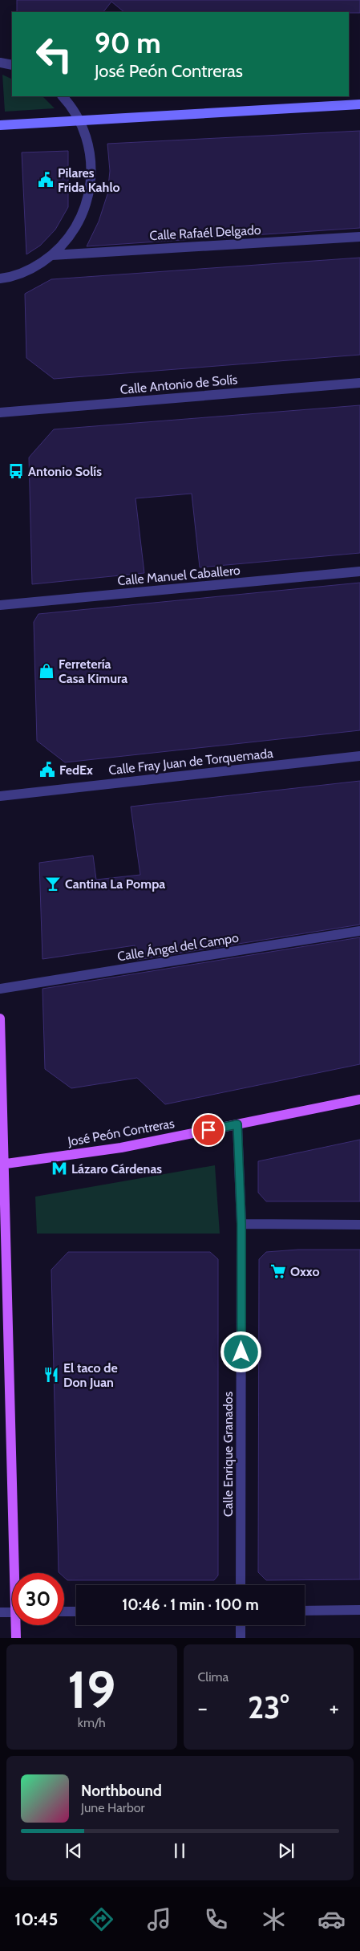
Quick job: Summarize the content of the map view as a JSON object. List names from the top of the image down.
{
  "streets": {
    "main road": ["José Peón Contreras"],
    "street": [
      "Calle Rafaél Delgado",
      "Calle Antonio de Solís",
      "Calle Manuel Caballero",
      "Calle Fray Juan de Torquemada",
      "Calle Ángel del Campo",
      "Calle Enrique Granados"
    ]
  },
  "crossings": [
    ["José Peón Contreras", "Calle Enrique Granados"]
  ],
  "places": {
    "public building": ["Pilares Frida Kahlo", "FedEx"],
    "bus stop": ["Antonio Solís"],
    "shop": ["Ferretería Casa Kimura"],
    "bar": ["Cantina La Pompa"],
    "metro station": ["Lázaro Cárdenas"],
    "supermarket": ["Oxxo"],
    "restaurant": ["El taco de Don Juan"]
  },
  "page": {
    "turn": ["90 m", "José Peón Contreras"],
    "limit": "30",
    "trip": "10:46 · 1 min · 100 m",
    "tile": [
      ["19", "km/h"],
      "Clima"
    ],
    "heat": ["−", "23°", "+"],
    "song": ["Northbound", "June Harbor"],
    "tabs": "10:45"
  }
}
